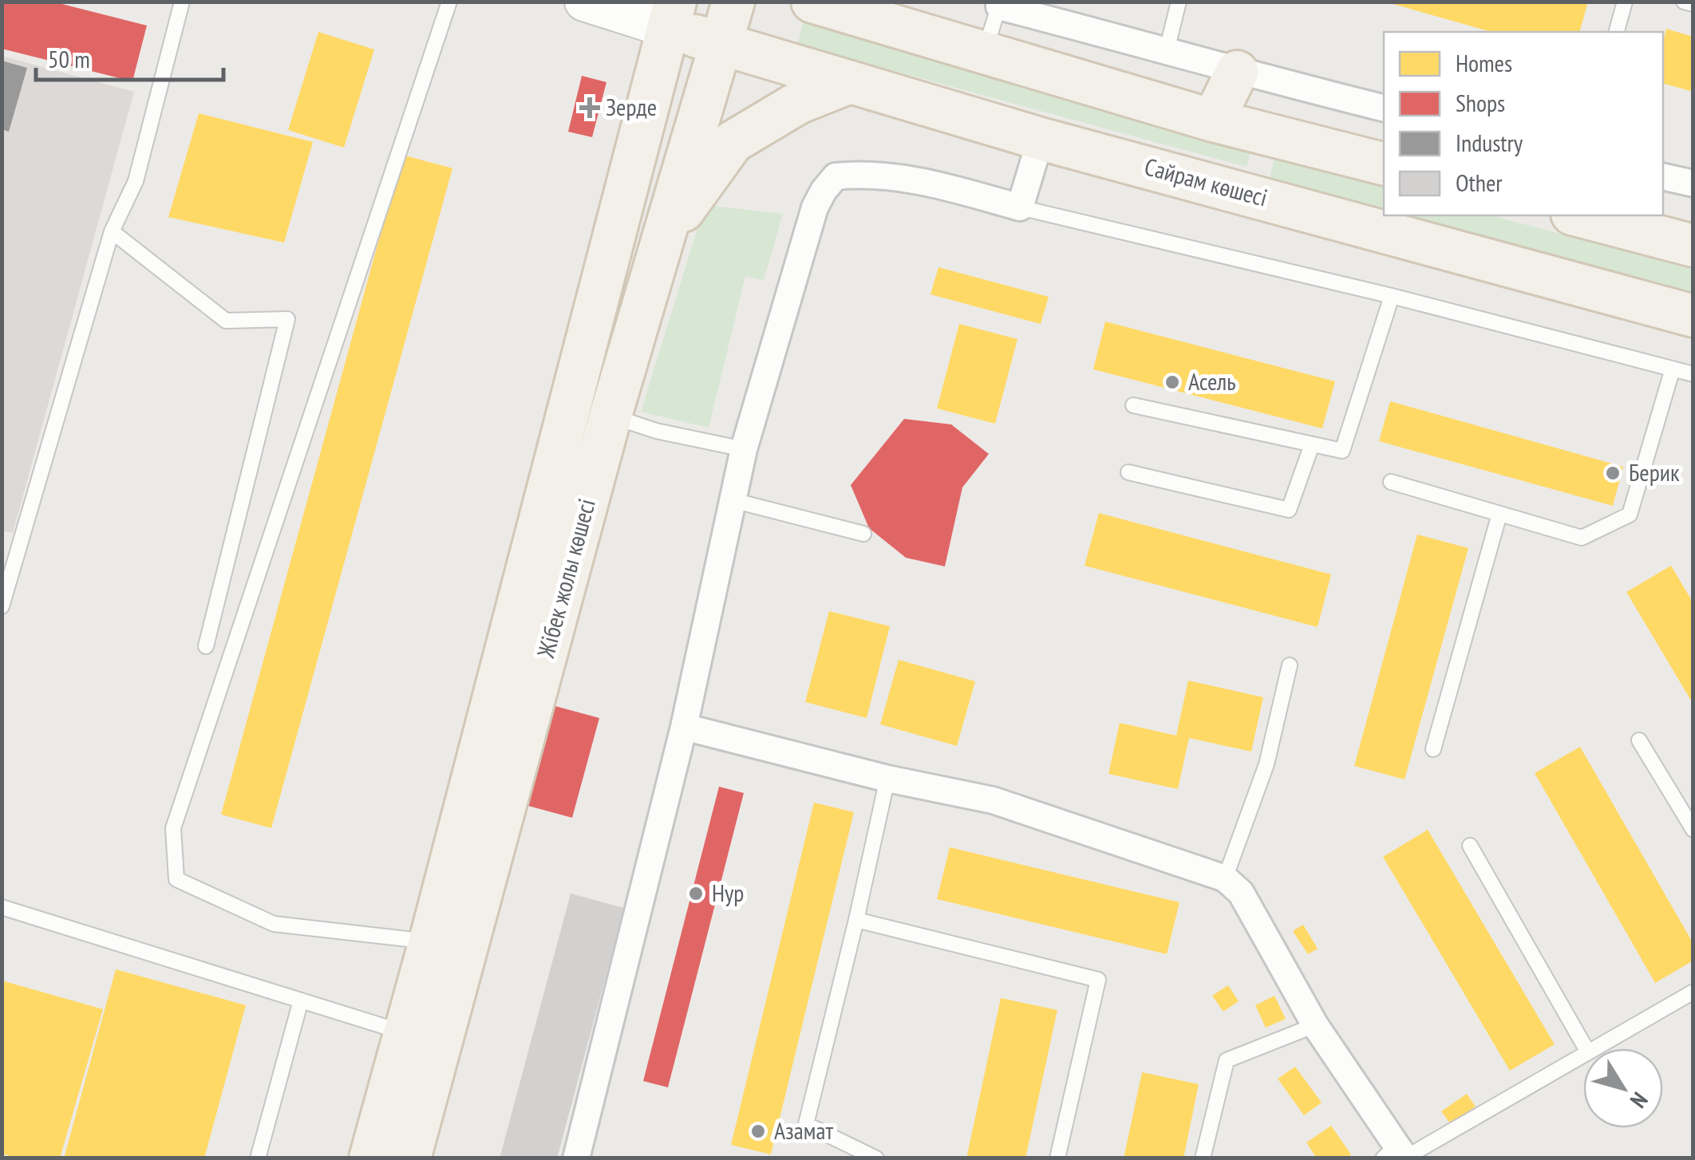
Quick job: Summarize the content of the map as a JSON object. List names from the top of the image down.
{
  "streets": {
    "main road": ["Сайрам көшесі", "Жібек жолы көшесі"]
  },
  "crossings": [
    ["Сайрам көшесі", "Жібек жолы көшесі"]
  ],
  "places": {
    "health": ["Зерде"],
    "other": [
      "Асель",
      "Берик",
      "Нур",
      "Азамат"
    ]
  },
  "legend": [
    "Homes",
    "Shops",
    "Industry",
    "Other"
  ],
  "scale_bar": "50 m",
  "north": "bottom right"
}
